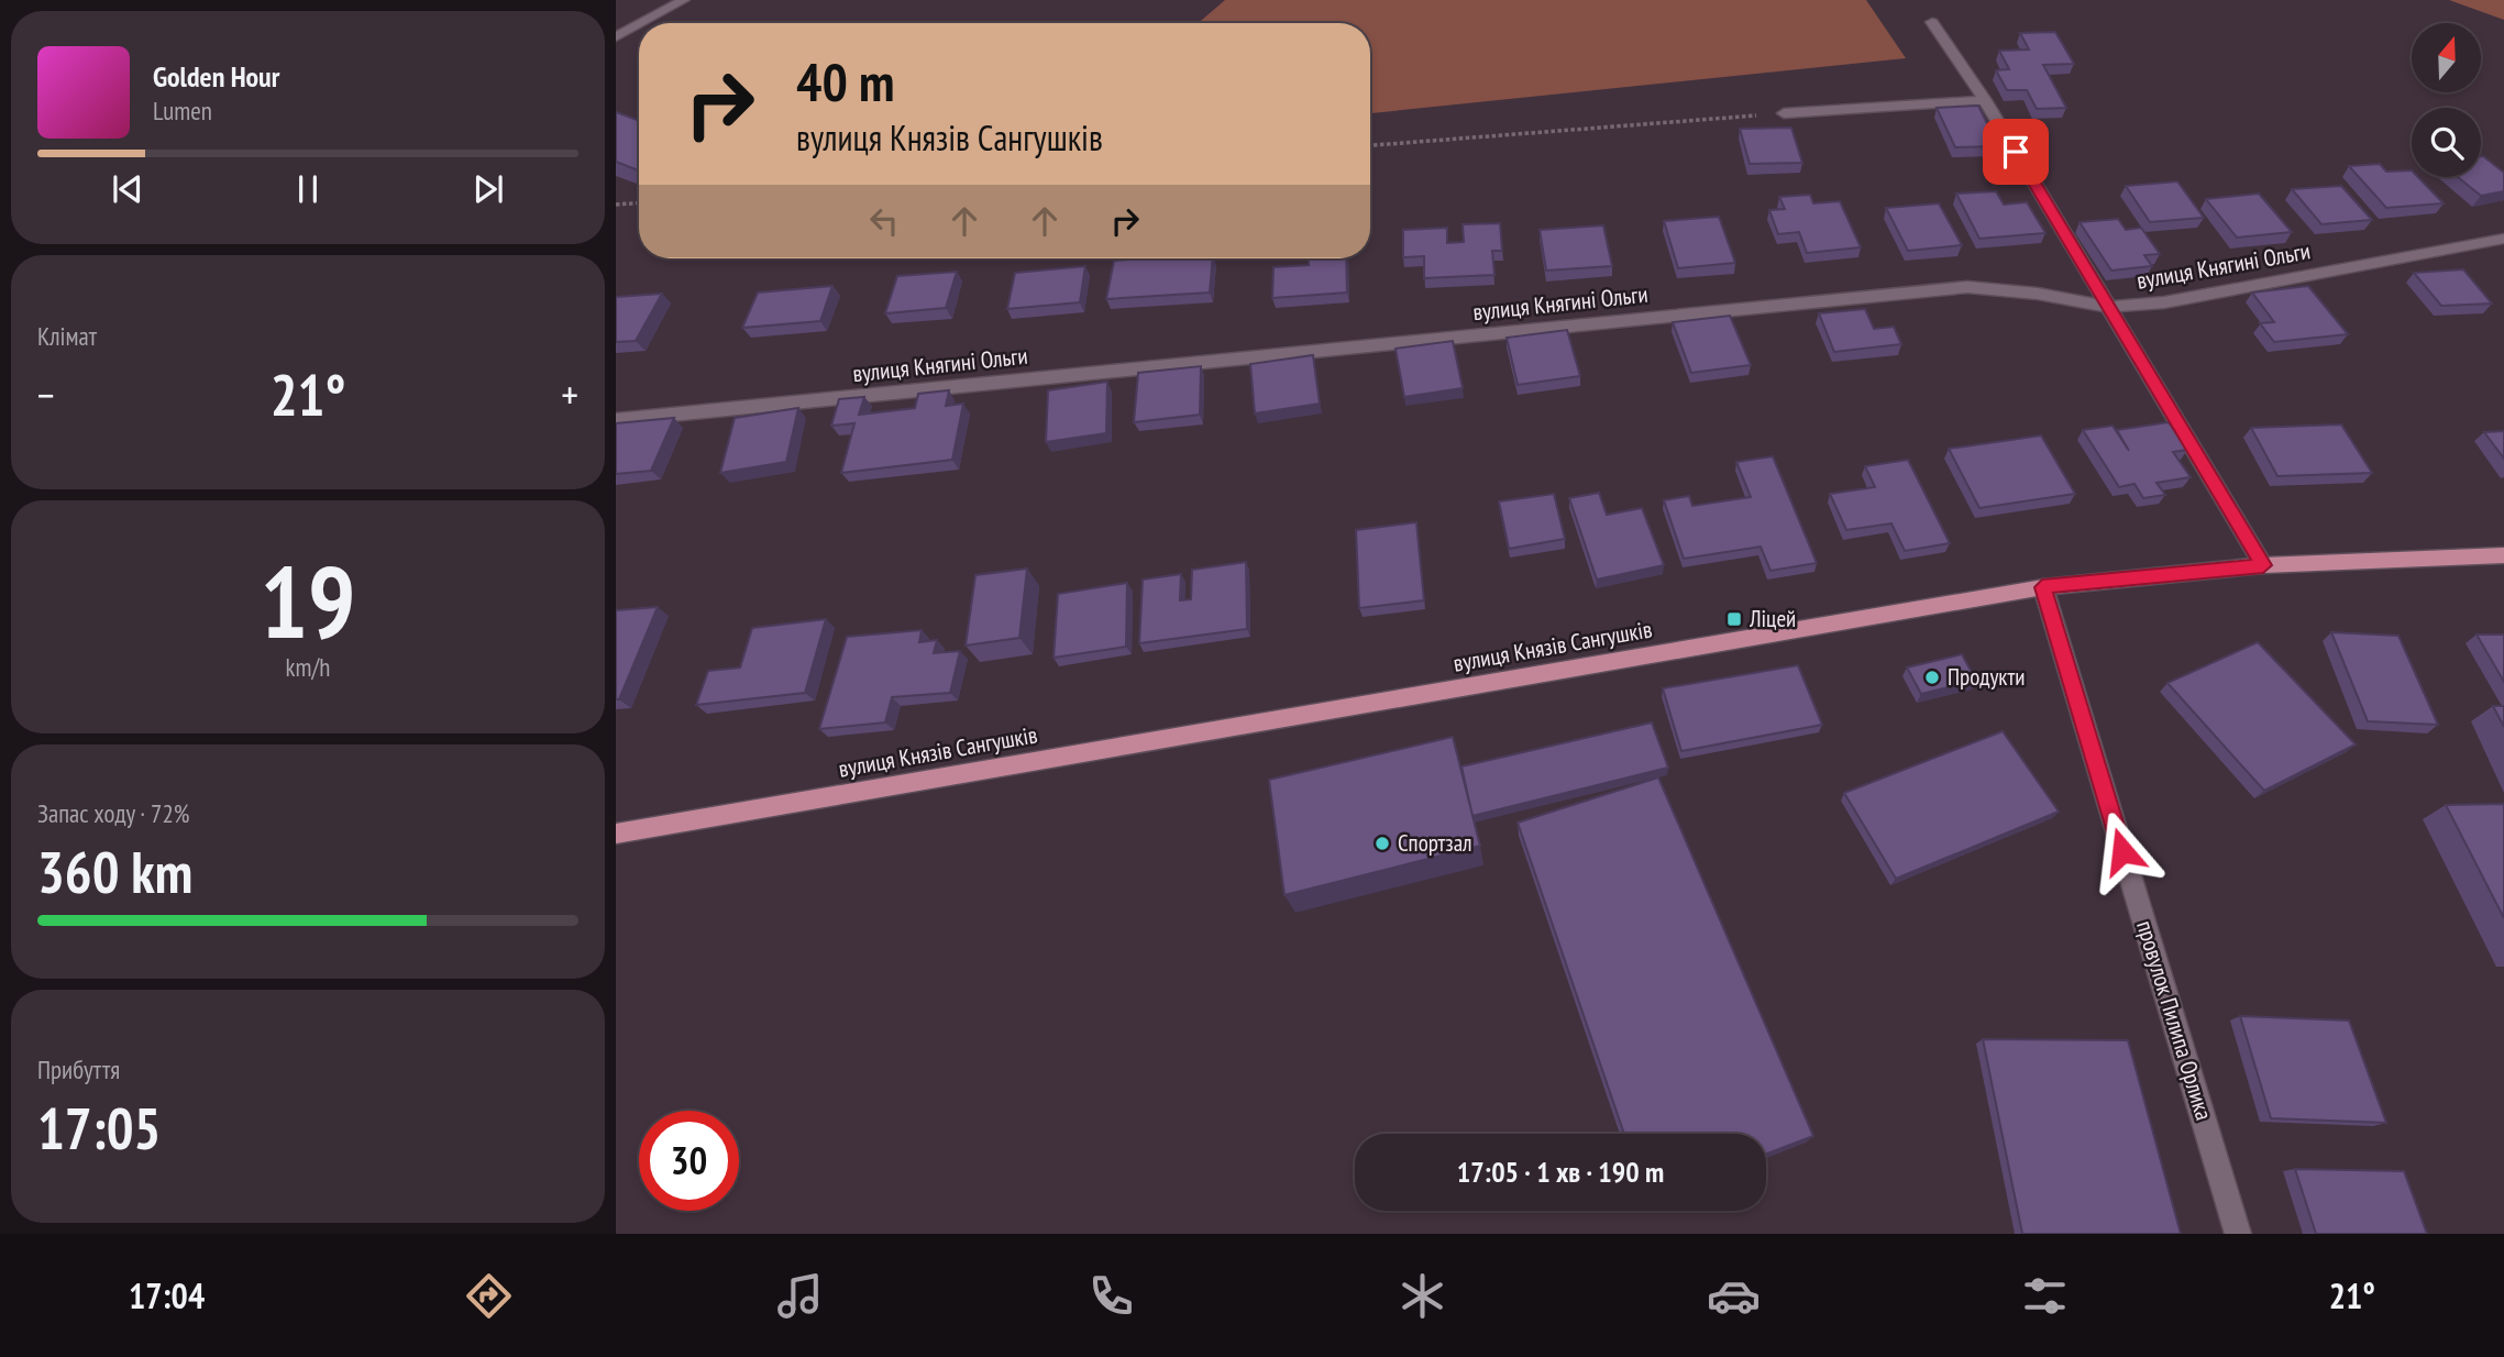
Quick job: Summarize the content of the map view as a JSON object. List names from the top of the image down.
{
  "streets": {
    "main road": ["вулиця Князів Сангушків"],
    "street": ["вулиця Княгині Ольги", "провулок Пилипа Орлика"]
  },
  "crossings": [
    ["вулиця Князів Сангушків", "провулок Пилипа Орлика"]
  ],
  "places": {
    "transit": ["Ліцей"],
    "other": ["Продукти", "Спортзал"]
  },
  "north": "top",
  "page": {
    "turn": ["40 m", "вулиця Князів Сангушків"],
    "song": ["Golden Hour", "Lumen"],
    "tile": [
      "Клімат",
      ["19", "km/h"],
      ["Запас ходу · 72%", "360 km"],
      ["Прибуття", "17:05"]
    ],
    "heat": ["−", "21°", "+"],
    "limit": "30",
    "trip": "17:05 · 1 хв · 190 m",
    "tabs": ["17:04", "21°"]
  }
}
